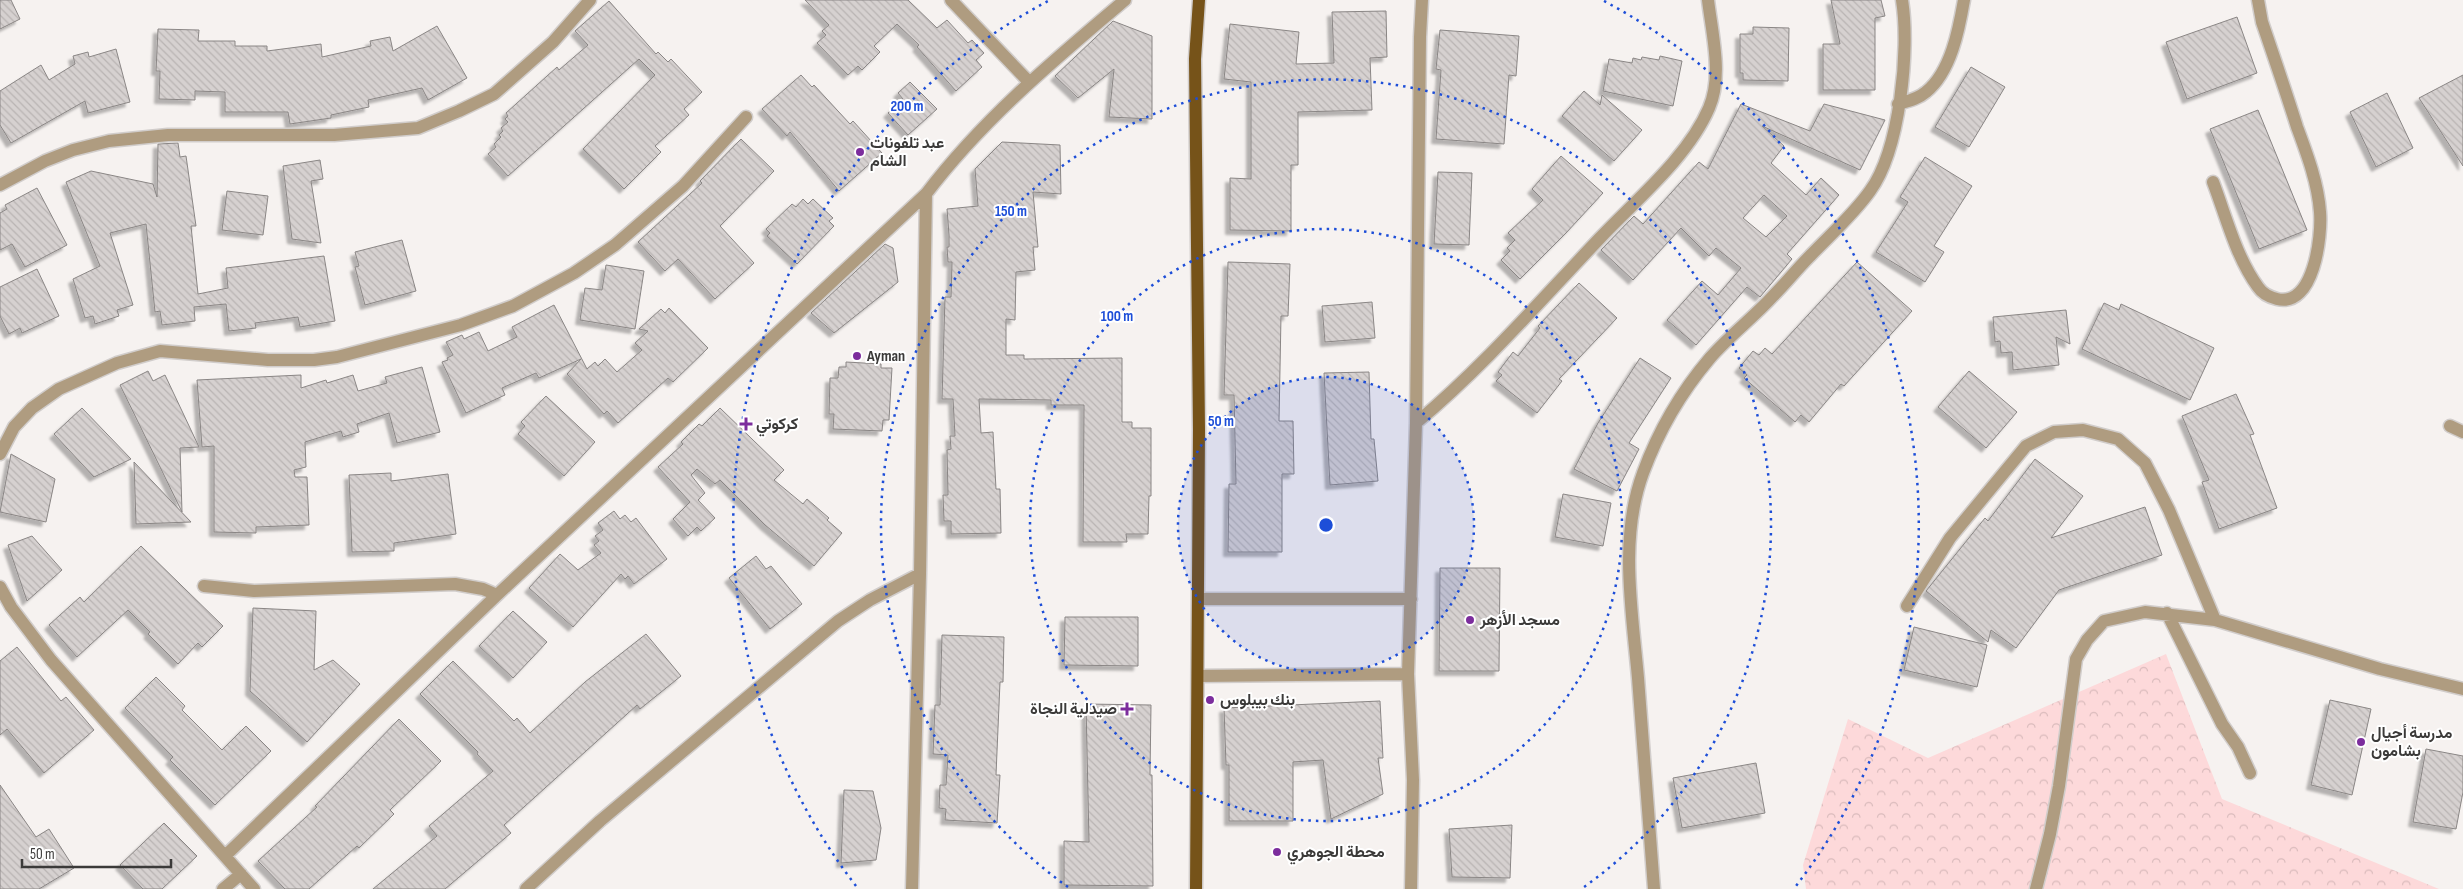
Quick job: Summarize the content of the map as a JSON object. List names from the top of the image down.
{
  "places": {
    "other": [
      "عبد تلفونات الشام",
      "Ayman",
      "مسجد الأزهر",
      "بنك بيبلوس",
      "مدرسة أجيال بشامون",
      "محطة الجوهري"
    ],
    "health": ["كركوتي", "صيدلية النجاة"]
  },
  "scale_bar": "50 m",
  "rings": [
    "200 m",
    "150 m",
    "100 m",
    "50 m"
  ]
}
